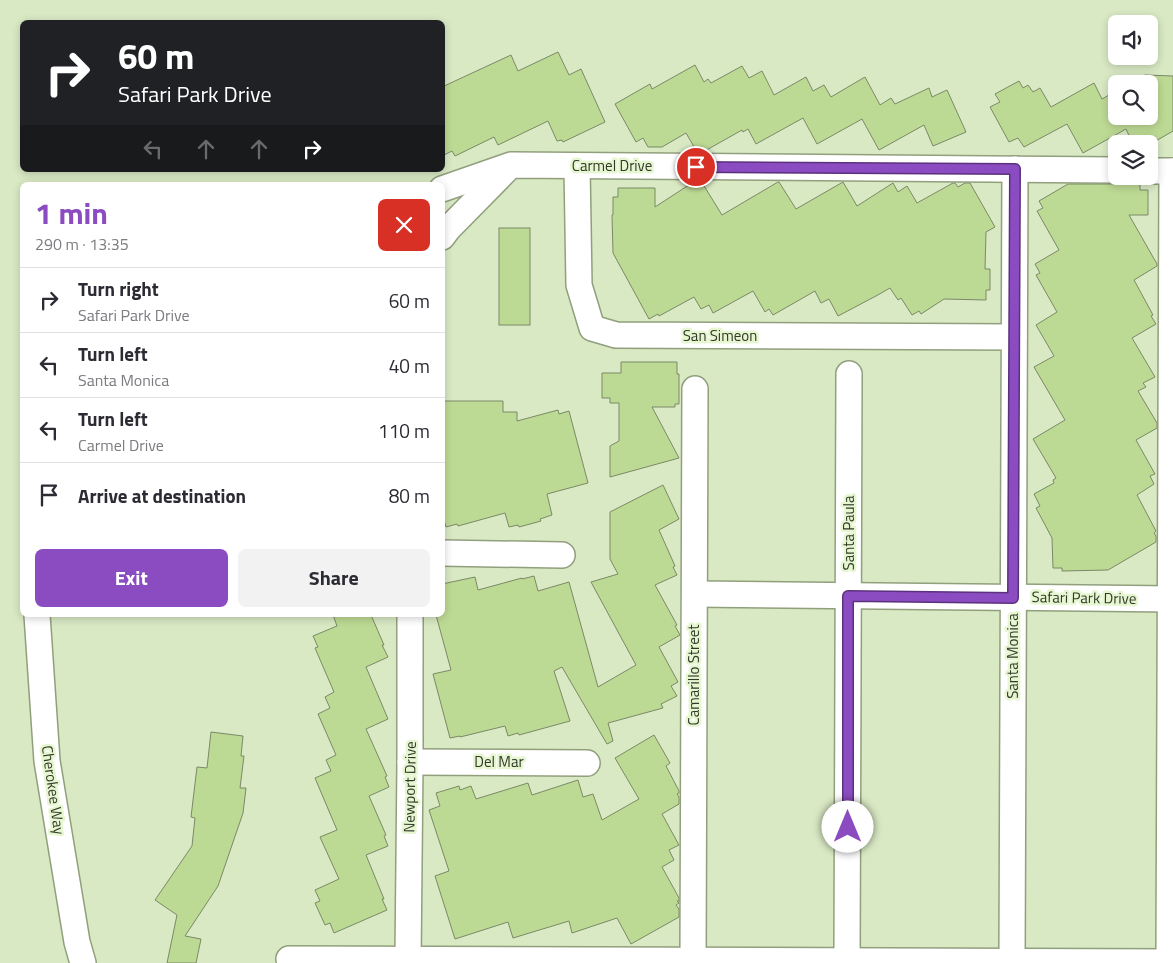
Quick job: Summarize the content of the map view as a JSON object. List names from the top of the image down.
{
  "streets": {
    "street": [
      "Carmel Drive",
      "San Simeon",
      "Santa Paula",
      "Safari Park Drive",
      "Santa Monica",
      "Camarillo Street",
      "Del Mar",
      "Newport Drive",
      "Cherokee Way"
    ]
  },
  "crossings": [
    ["Carmel Drive", "San Simeon"],
    ["Carmel Drive", "Santa Monica"],
    ["San Simeon", "Santa Monica"],
    ["Santa Paula", "Safari Park Drive"],
    ["Safari Park Drive", "Santa Monica"],
    ["Safari Park Drive", "Camarillo Street"],
    ["Del Mar", "Newport Drive"]
  ],
  "page": {
    "turn": ["60 m", "Safari Park Drive"],
    "heading": ["1 min", "290 m · 13:35"],
    "list": [
      {
        "name": "Turn right",
        "note": "Safari Park Drive",
        "value": "60 m"
      },
      {
        "name": "Turn left",
        "note": "Santa Monica",
        "value": "40 m"
      },
      {
        "name": "Turn left",
        "note": "Carmel Drive",
        "value": "110 m"
      },
      {
        "name": "Arrive at destination",
        "value": "80 m"
      }
    ],
    "buttons": ["Exit", "Share"]
  }
}
